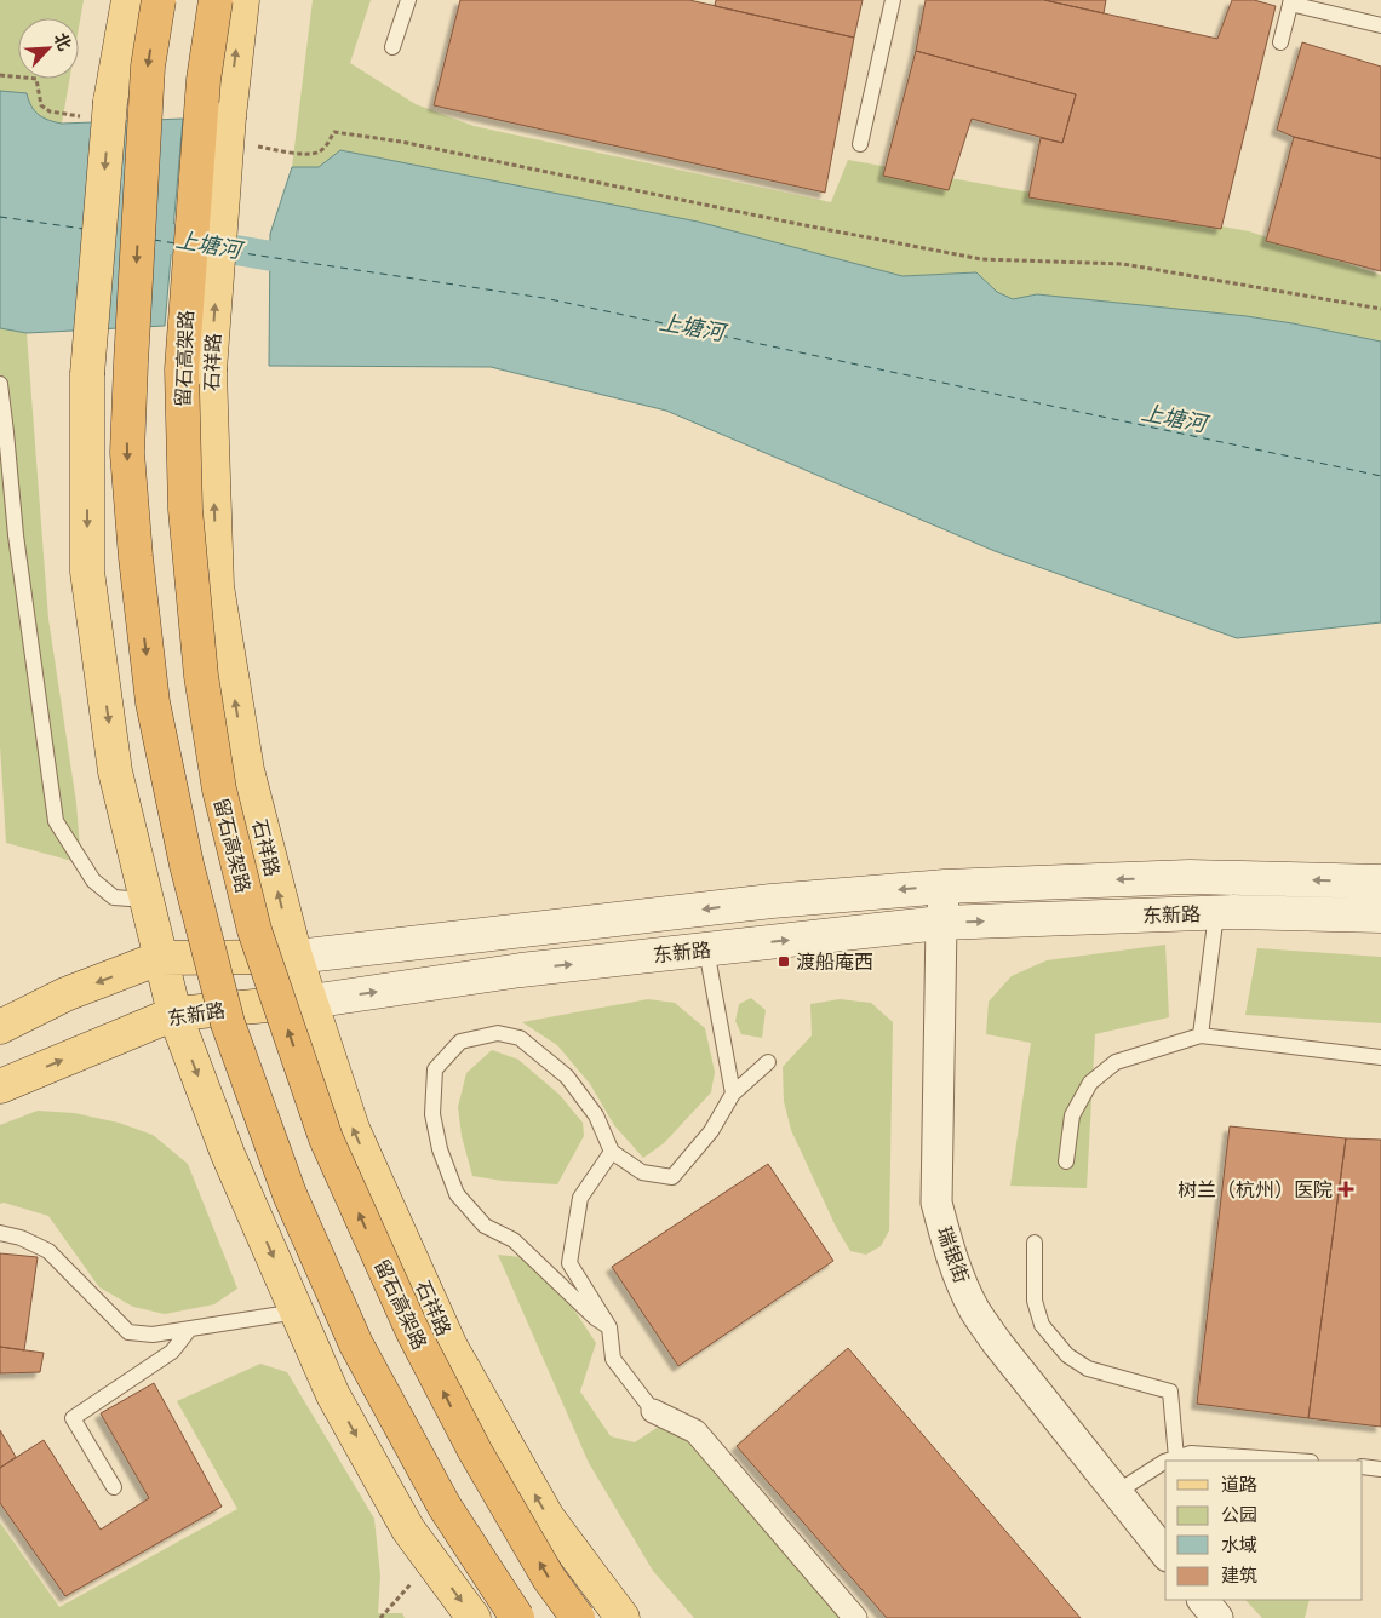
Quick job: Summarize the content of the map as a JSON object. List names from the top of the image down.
{
  "streets": {
    "highway": ["留石高架路"],
    "main road": ["石祥路", "东新路"],
    "street": ["瑞银街"]
  },
  "crossings": [
    ["石祥路", "东新路"],
    ["东新路", "瑞银街"]
  ],
  "water": ["上塘河"],
  "places": {
    "transit": ["渡船庵西"],
    "health": ["树兰（杭州）医院"]
  },
  "legend": [
    "道路",
    "公园",
    "水域",
    "建筑"
  ],
  "north": "top right"
}
